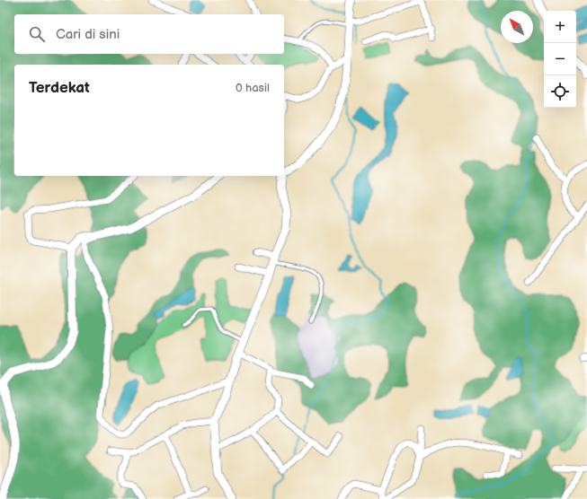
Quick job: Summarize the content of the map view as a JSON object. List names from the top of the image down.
{
  "north": "top left",
  "page": {
    "map_buttons": ["+", "−"],
    "search": "Cari di sini",
    "heading": ["Terdekat", "0 hasil"]
  }
}
